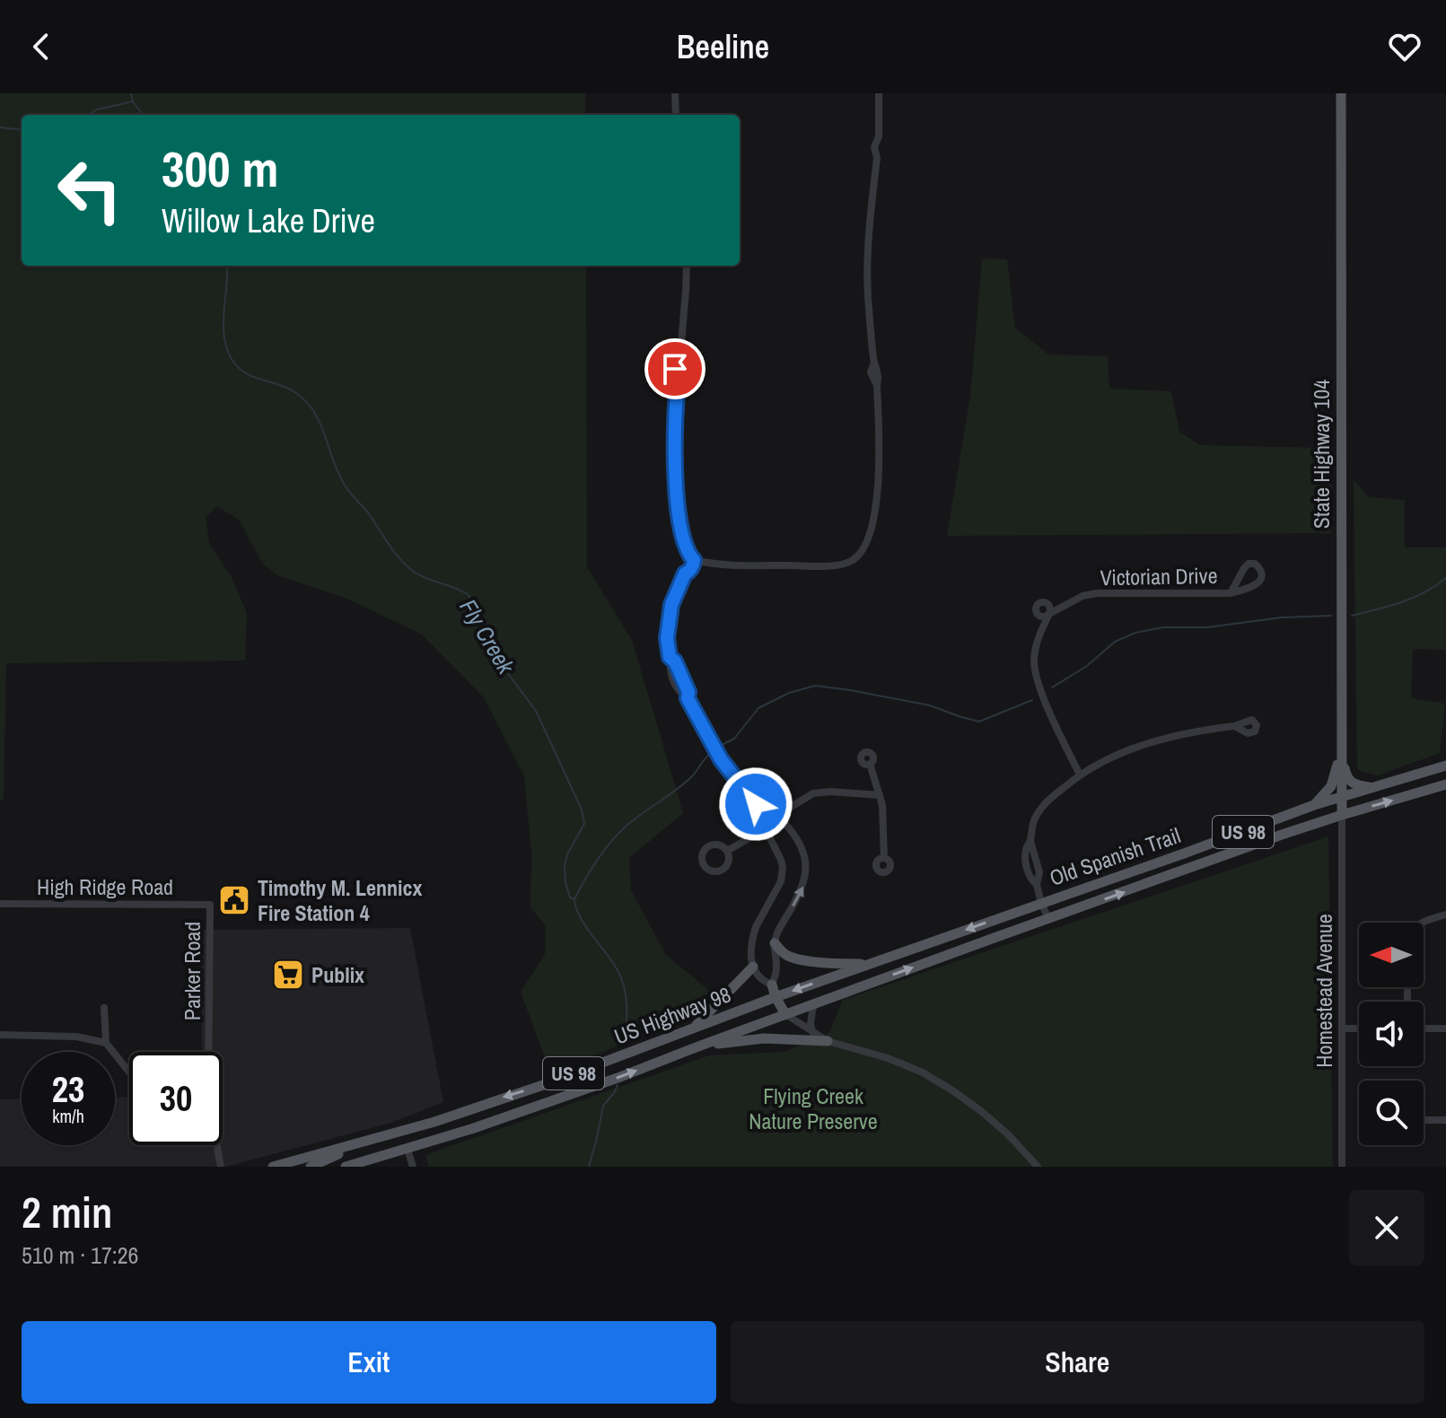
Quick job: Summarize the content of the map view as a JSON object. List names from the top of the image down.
{
  "streets": {
    "main road": [
      "State Highway 104",
      "US 98",
      "Old Spanish Trail",
      "US Highway 98"
    ],
    "street": [
      "Victorian Drive",
      "High Ridge Road",
      "Parker Road",
      "Homestead Avenue"
    ]
  },
  "crossings": [
    ["State Highway 104", "Old Spanish Trail"],
    ["State Highway 104", "Homestead Avenue"],
    ["Old Spanish Trail", "Homestead Avenue"],
    ["Old Spanish Trail", "US Highway 98"],
    ["High Ridge Road", "Parker Road"]
  ],
  "water": ["Fly Creek"],
  "parks": ["Flying Creek Nature Preserve"],
  "places": {
    "public building": ["Timothy M. Lennicx Fire Station 4"],
    "supermarket": ["Publix"]
  },
  "north": "left",
  "page": {
    "header": "Beeline",
    "turn": ["300 m", "Willow Lake Drive"],
    "speed": "23 km/h",
    "limit": "30",
    "heading": ["2 min", "510 m · 17:26"],
    "buttons": ["Exit", "Share"]
  }
}
